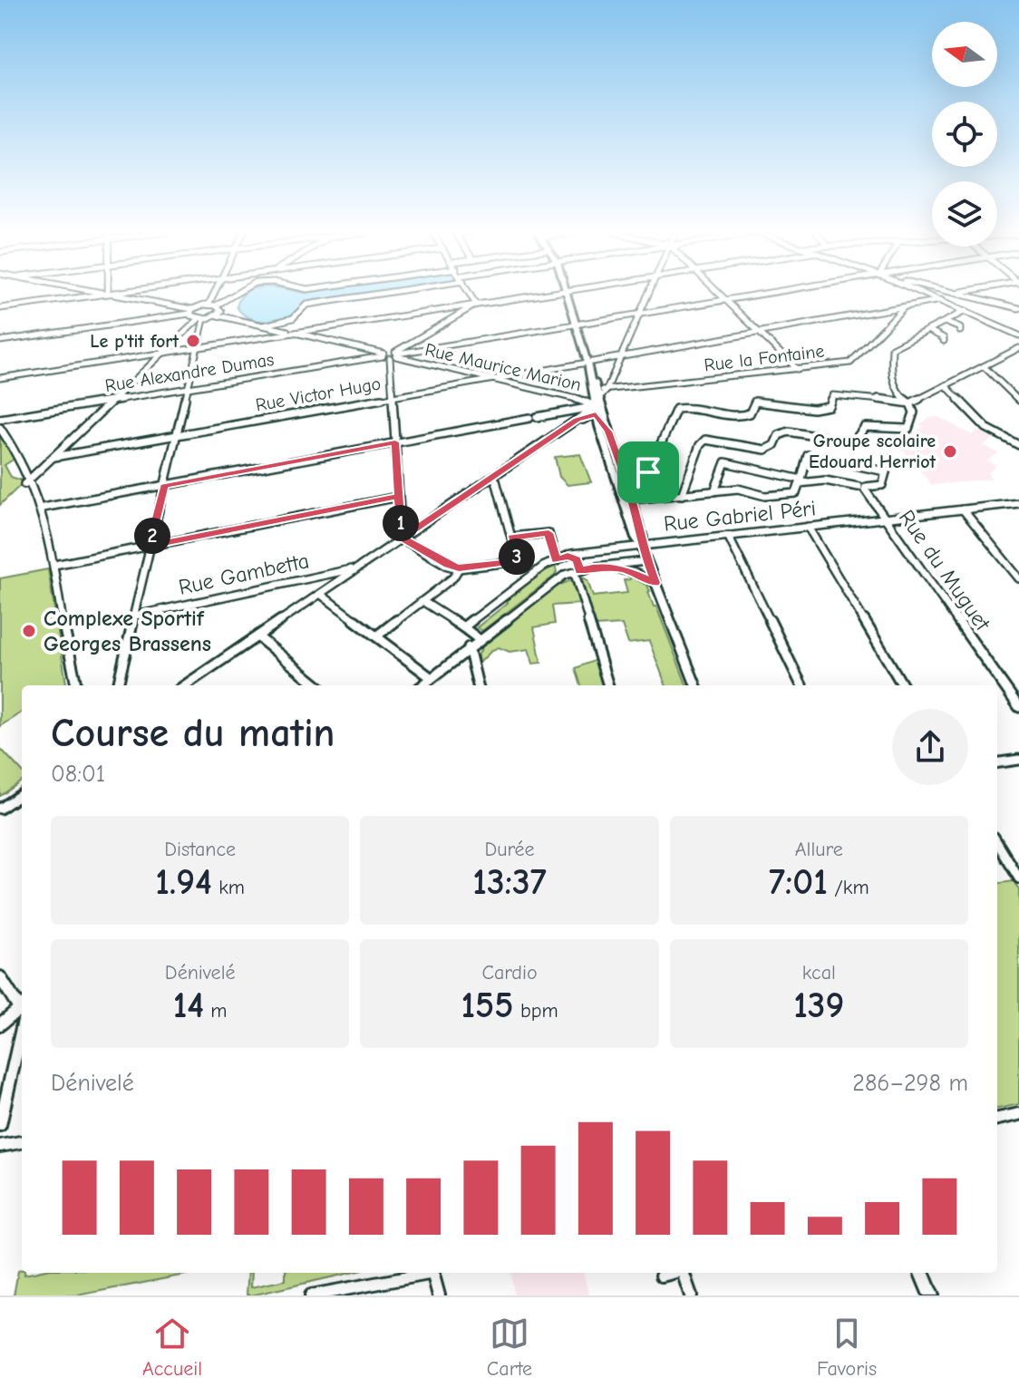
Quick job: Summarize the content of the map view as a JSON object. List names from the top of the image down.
{
  "streets": {
    "street": [
      "Rue la Fontaine",
      "Rue Maurice Marion",
      "Rue Alexandre Dumas",
      "Rue Victor Hugo",
      "Rue Gabriel Péri",
      "Rue du Muguet",
      "Rue Gambetta"
    ]
  },
  "crossings": [
    ["Rue la Fontaine", "Rue Maurice Marion"],
    ["Rue la Fontaine", "Rue Victor Hugo"],
    ["Rue Maurice Marion", "Rue Alexandre Dumas"],
    ["Rue Maurice Marion", "Rue Victor Hugo"],
    ["Rue Gabriel Péri", "Rue du Muguet"]
  ],
  "places": ["Le p'tit fort", "Groupe scolaire Edouard Herriot", "Complexe Sportif Georges Brassens"],
  "north": "left",
  "page": {
    "pins": ["1", "2", "3"],
    "heading": ["Course du matin", "08:01"],
    "stats": [
      ["Distance", "1.94 km"],
      ["Durée", "13:37"],
      ["Allure", "7:01 /km"],
      ["Dénivelé", "14 m"],
      ["Cardio", "155 bpm"],
      ["kcal", "139"]
    ],
    "chart": ["Dénivelé", "286–298 m"],
    "tabs": ["Accueil", "Carte", "Favoris"]
  }
}
